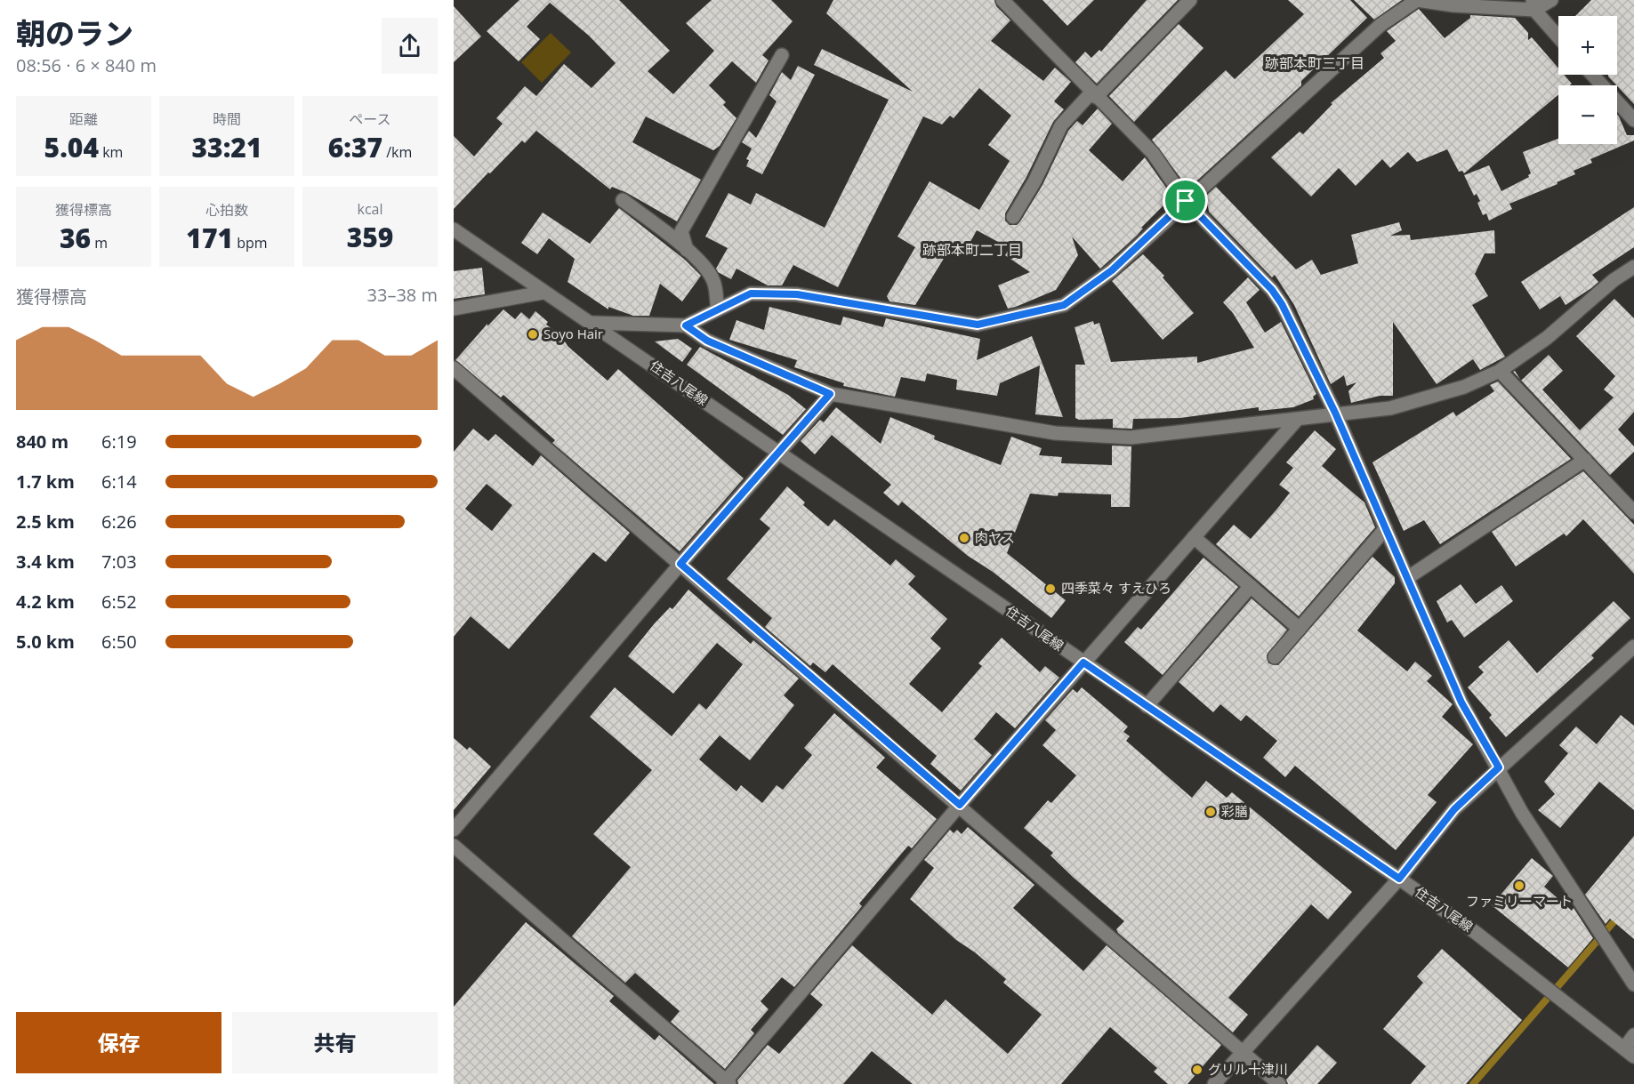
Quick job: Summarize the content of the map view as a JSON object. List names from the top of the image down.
{
  "streets": {
    "street": ["住吉八尾線"]
  },
  "districts": ["跡部本町三丁目", "跡部本町二丁目"],
  "places": [
    "Soyo Hair",
    "肉ヤス",
    "四季菜々 すえひろ",
    "彩膳",
    "ファミリーマート",
    "グリル十津川"
  ],
  "page": {
    "heading": ["朝のラン", "08:56 · 6 × 840 m"],
    "map_buttons": ["+", "−"],
    "stats": [
      ["距離", "5.04 km"],
      ["時間", "33:21"],
      ["ペース", "6:37 /km"],
      ["獲得標高", "36 m"],
      ["心拍数", "171 bpm"],
      ["kcal", "359"]
    ],
    "chart": ["獲得標高", "33–38 m"],
    "list": [
      {
        "name": "840 m",
        "note": "6:19"
      },
      {
        "name": "1.7 km",
        "note": "6:14"
      },
      {
        "name": "2.5 km",
        "note": "6:26"
      },
      {
        "name": "3.4 km",
        "note": "7:03"
      },
      {
        "name": "4.2 km",
        "note": "6:52"
      },
      {
        "name": "5.0 km",
        "note": "6:50"
      }
    ],
    "buttons": ["保存", "共有"]
  }
}
